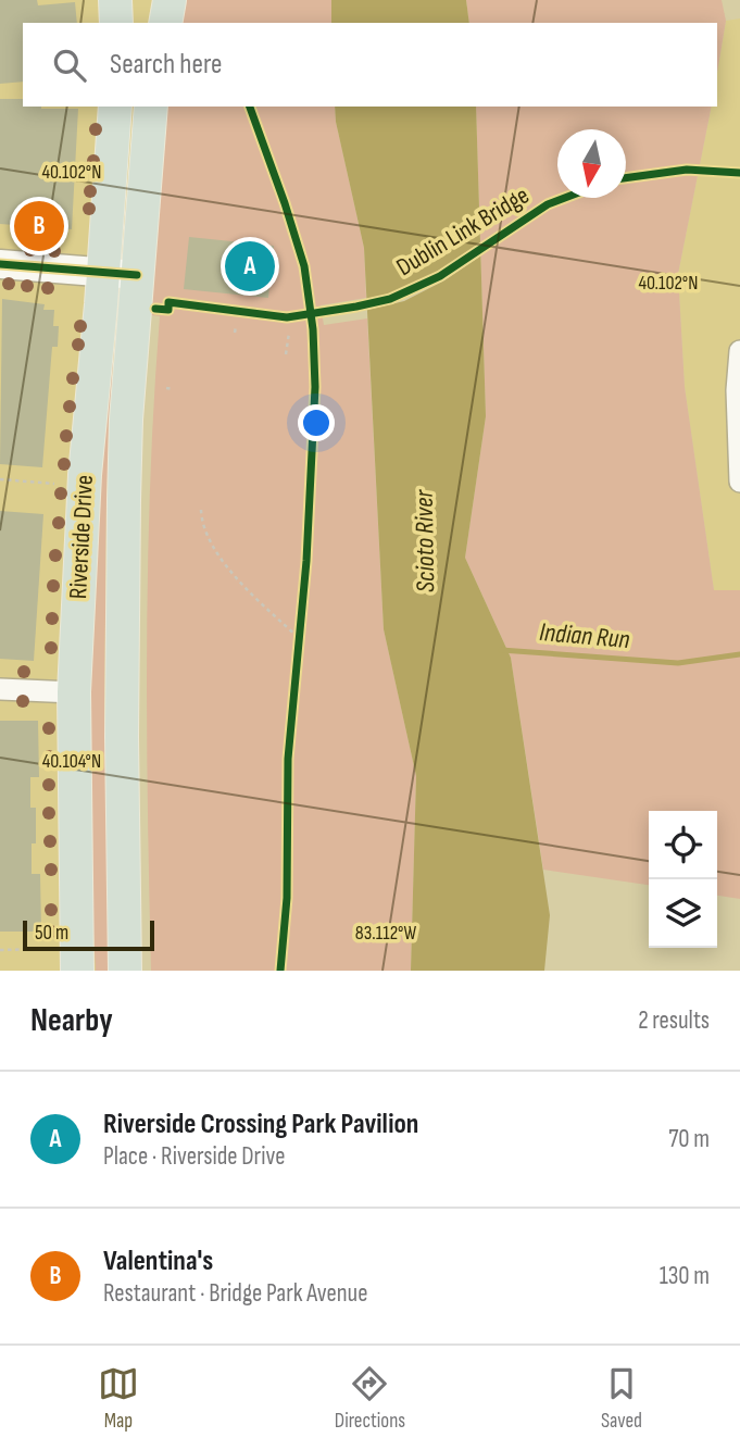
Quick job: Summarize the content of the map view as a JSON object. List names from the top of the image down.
{
  "streets": {
    "main road": ["Riverside Drive"],
    "cycle path": ["Dublin Link Bridge"]
  },
  "water": ["Scioto River", "Indian Run"],
  "scale_bar": "50 m",
  "north": "bottom",
  "page": {
    "search": "Search here",
    "pins": ["B", "A"],
    "scale": "50 m",
    "heading": ["Nearby", "2 results"],
    "list": [
      {
        "mark": "A",
        "name": "Riverside Crossing Park Pavilion",
        "note": "Place · Riverside Drive",
        "value": "70 m"
      },
      {
        "mark": "B",
        "name": "Valentina's",
        "note": "Restaurant · Bridge Park Avenue",
        "value": "130 m"
      }
    ],
    "nav": ["Map", "Directions", "Saved"]
  },
  "coordinates": ["40.102°N", "40.104°N", "83.112°W"]
}
